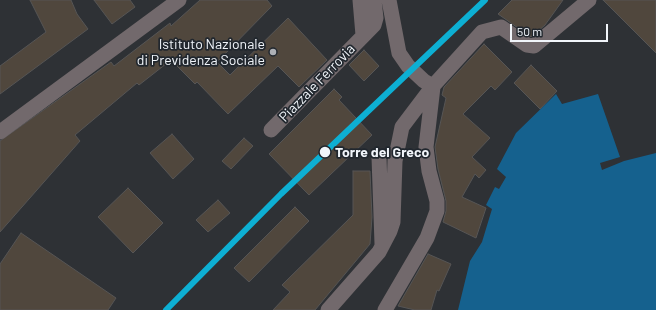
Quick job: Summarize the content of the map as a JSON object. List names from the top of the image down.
{
  "streets": {
    "street": ["Piazzale Ferrovia"]
  },
  "places": ["Istituto Nazionale di Previdenza Sociale", "Torre del Greco"],
  "scale_bar": "50 m"
}
